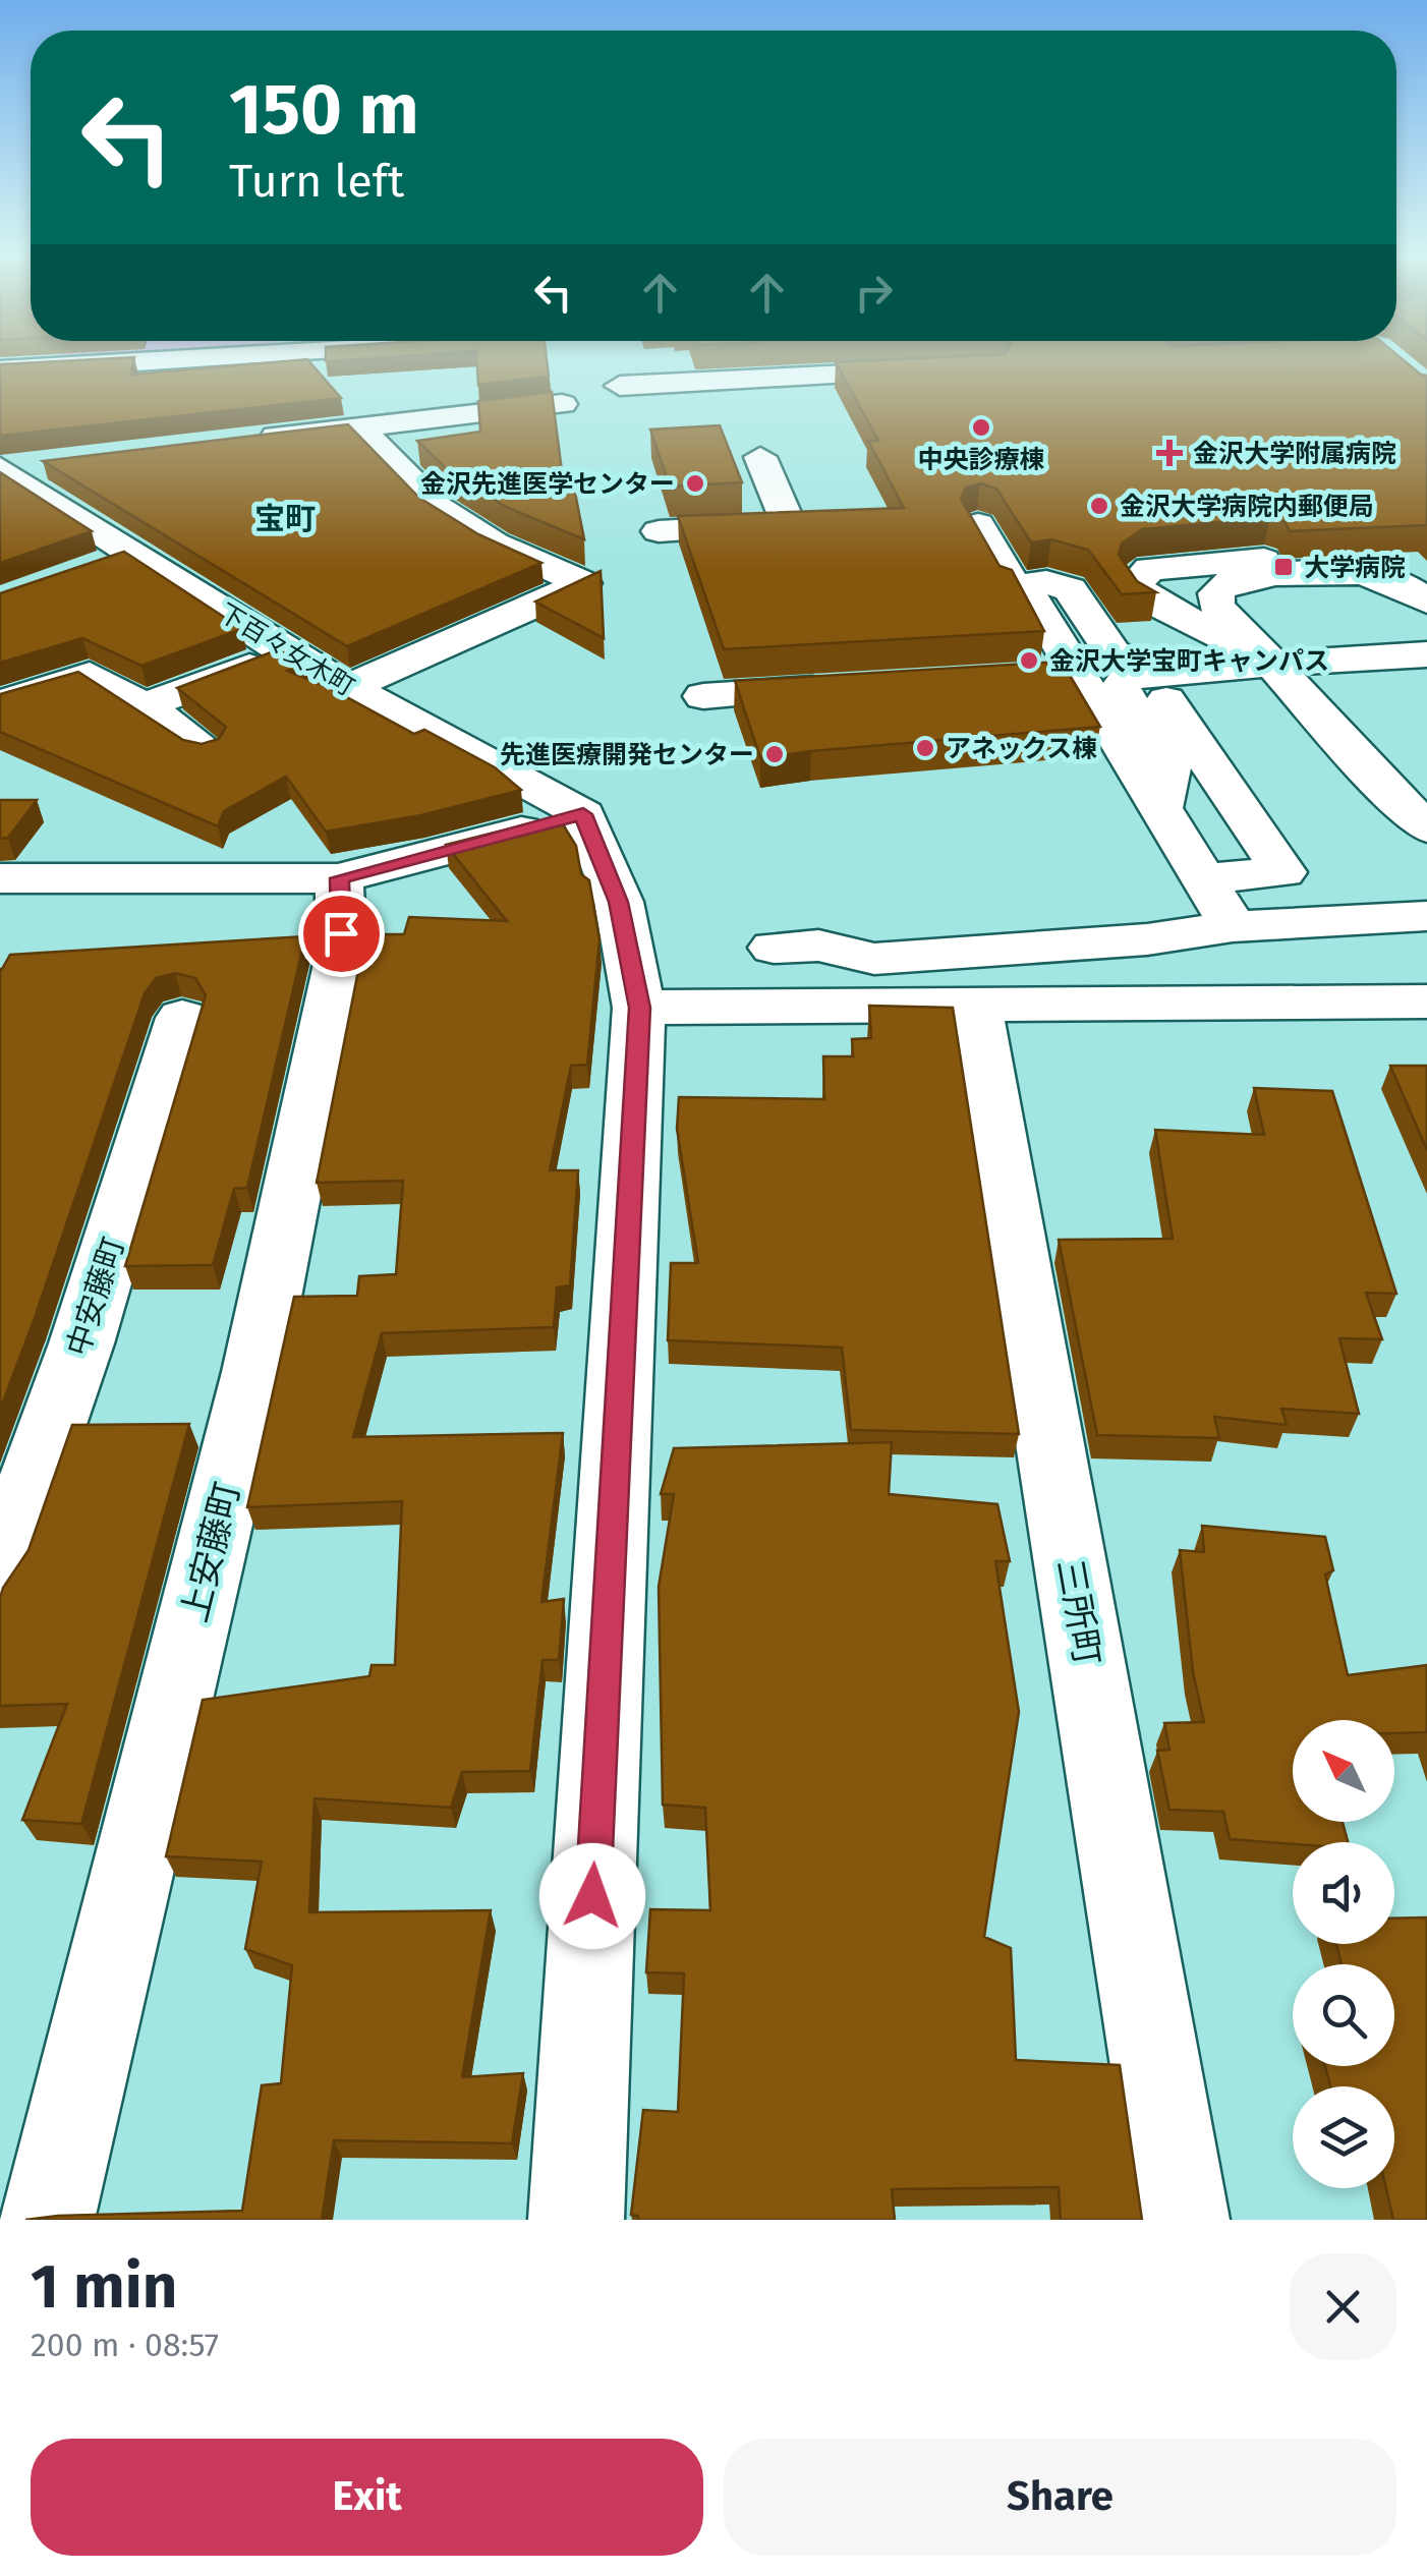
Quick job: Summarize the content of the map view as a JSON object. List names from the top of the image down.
{
  "streets": {
    "street": [
      "下百々女木町",
      "中安藤町",
      "上安藤町",
      "三所町"
    ]
  },
  "districts": ["宝町"],
  "places": {
    "other": [
      "中央診療棟",
      "金沢先進医学センター",
      "金沢大学病院内郵便局",
      "金沢大学宝町キャンパス",
      "アネックス棟",
      "先進医療開発センター"
    ],
    "health": ["金沢大学附属病院"],
    "transit": ["大学病院"]
  },
  "north": "top left",
  "page": {
    "turn": ["150 m", "Turn left"],
    "heading": ["1 min", "200 m · 08:57"],
    "buttons": ["Exit", "Share"]
  }
}
